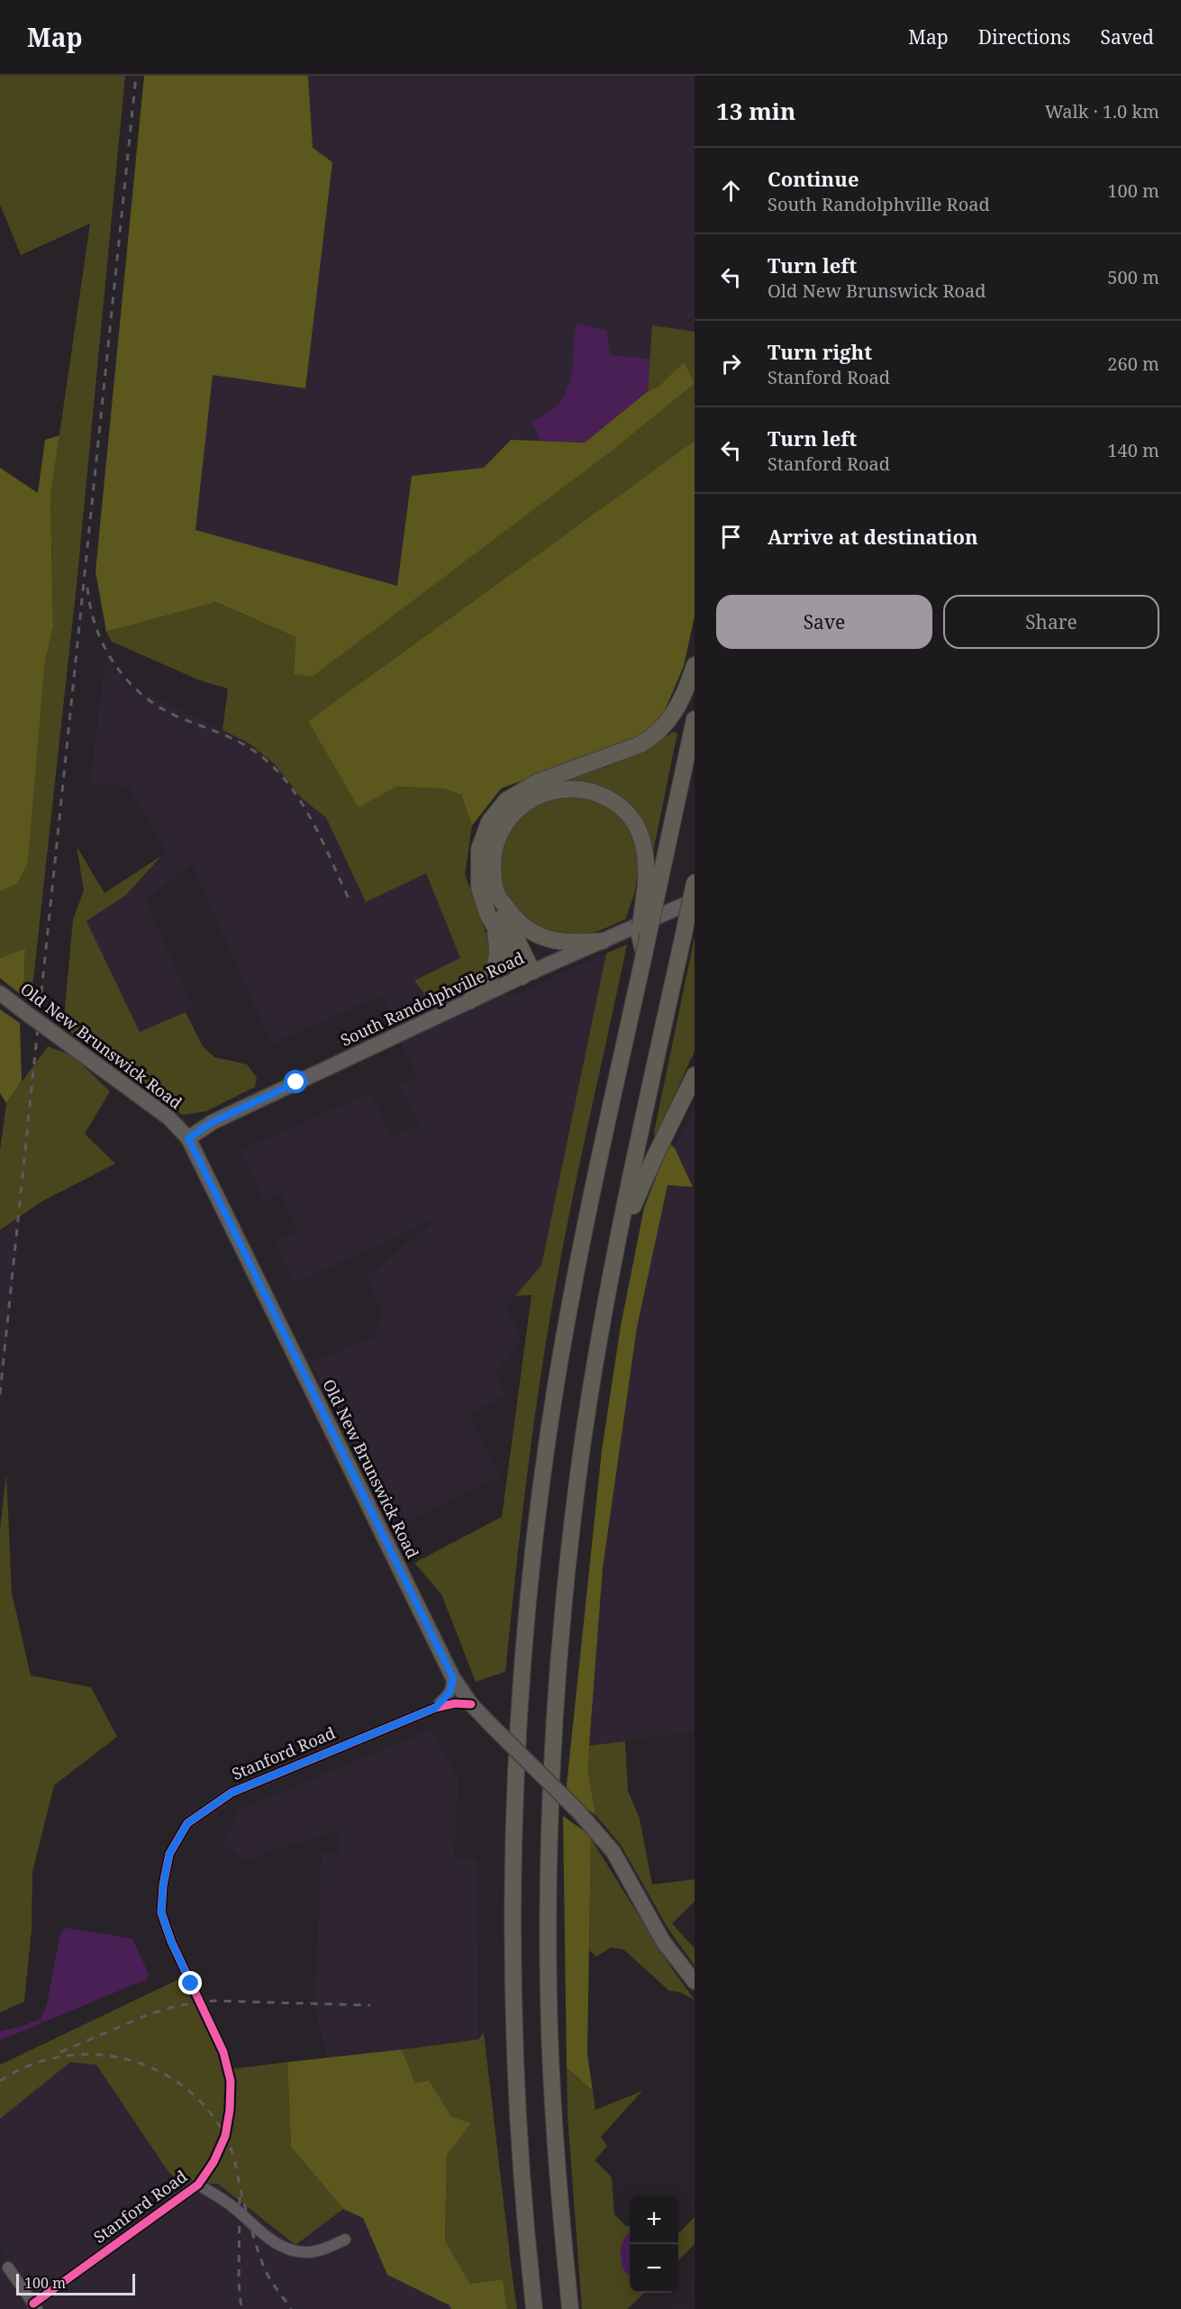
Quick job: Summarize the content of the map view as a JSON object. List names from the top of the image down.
{
  "streets": {
    "main road": ["South Randolphville Road", "Old New Brunswick Road"],
    "street": ["Stanford Road"]
  },
  "crossings": [
    ["South Randolphville Road", "Old New Brunswick Road"],
    ["Old New Brunswick Road", "Stanford Road"]
  ],
  "scale_bar": "100 m",
  "page": {
    "header": "Map",
    "nav": ["Map", "Directions", "Saved"],
    "heading": ["13 min", "Walk · 1.0 km"],
    "list": [
      ["Continue", "South Randolphville Road", "100 m"],
      ["Turn left", "Old New Brunswick Road", "500 m"],
      ["Turn right", "Stanford Road", "260 m"],
      ["Turn left", "Stanford Road", "140 m"],
      "Arrive at destination"
    ],
    "buttons": ["Save", "Share"],
    "map_buttons": ["+", "−"],
    "scale": "100 m"
  }
}
